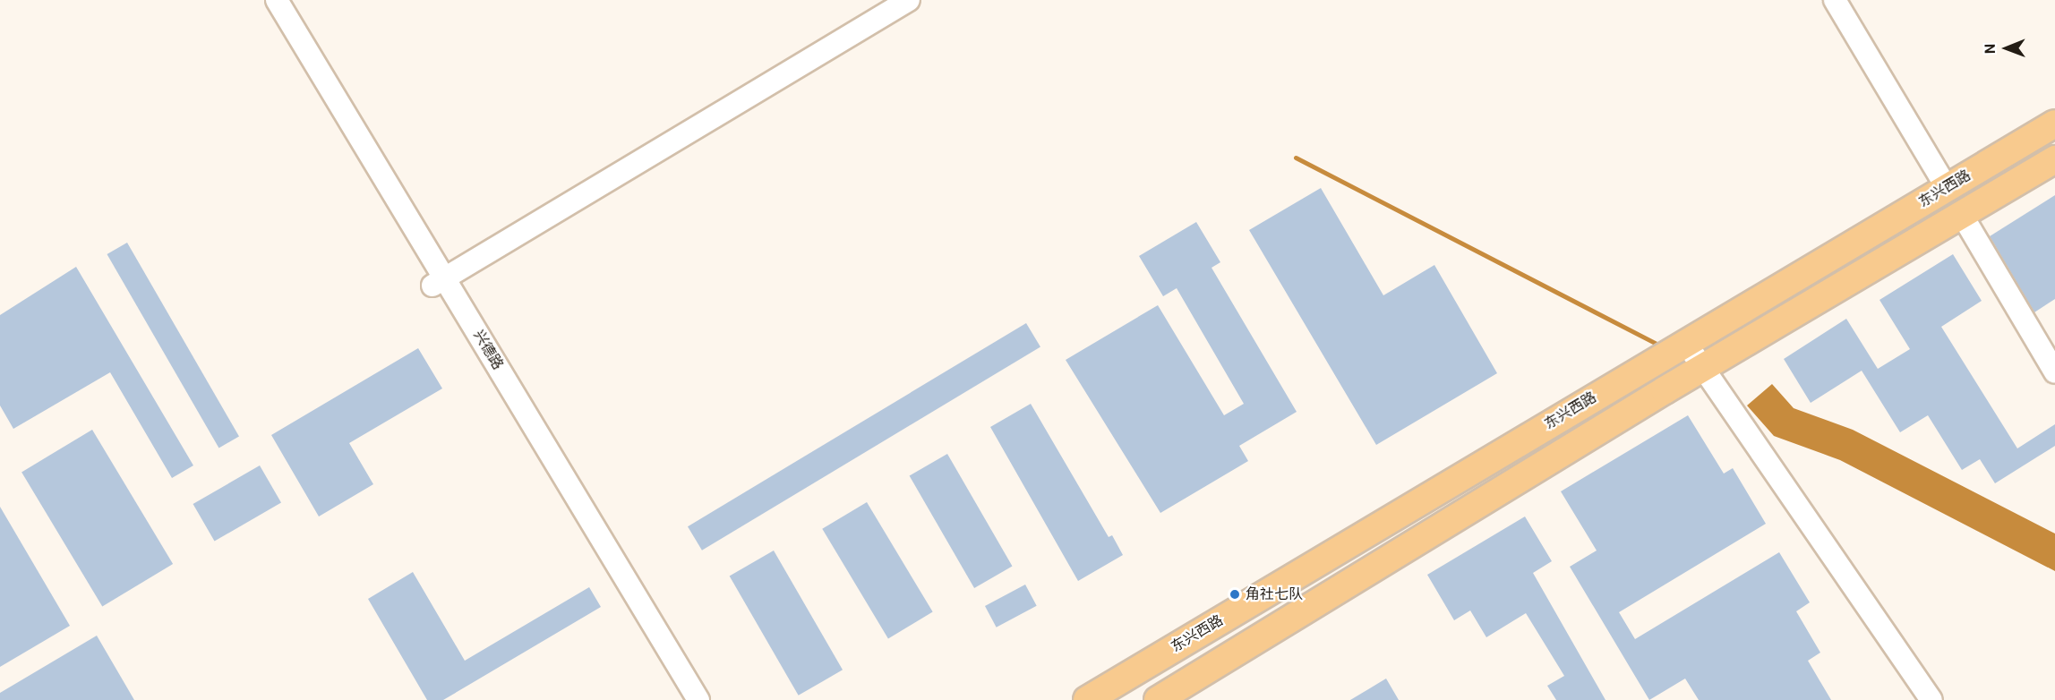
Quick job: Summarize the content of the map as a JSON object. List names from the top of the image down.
{
  "streets": {
    "main road": ["东兴西路"],
    "street": ["兴德路"]
  },
  "places": ["角社七队"],
  "north": "left"
}
